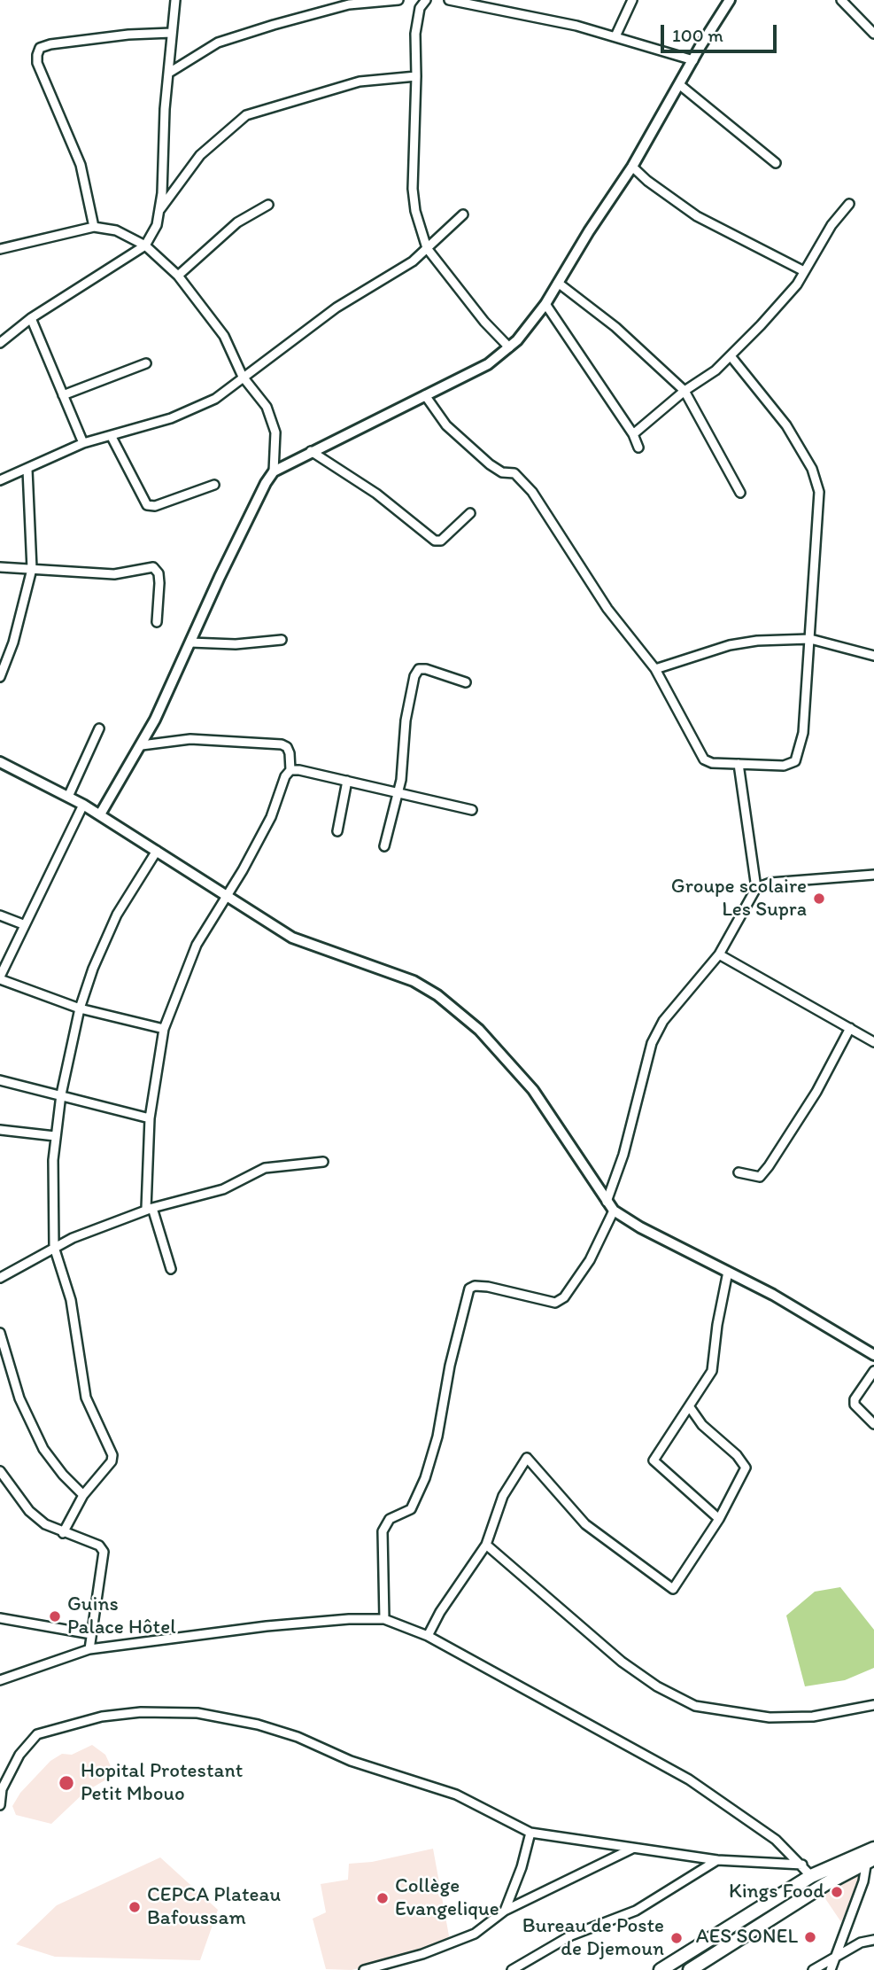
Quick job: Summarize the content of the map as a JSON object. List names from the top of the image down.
{
  "places": [
    "Groupe scolaire Les Supra",
    "Guins Palace Hôtel",
    "Hopital Protestant Petit Mbouo",
    "Kings Food",
    "Collège Evangelique",
    "CEPCA Plateau Bafoussam",
    "AES SONEL",
    "Bureau de Poste de Djemoun"
  ],
  "scale_bar": "100 m"
}
